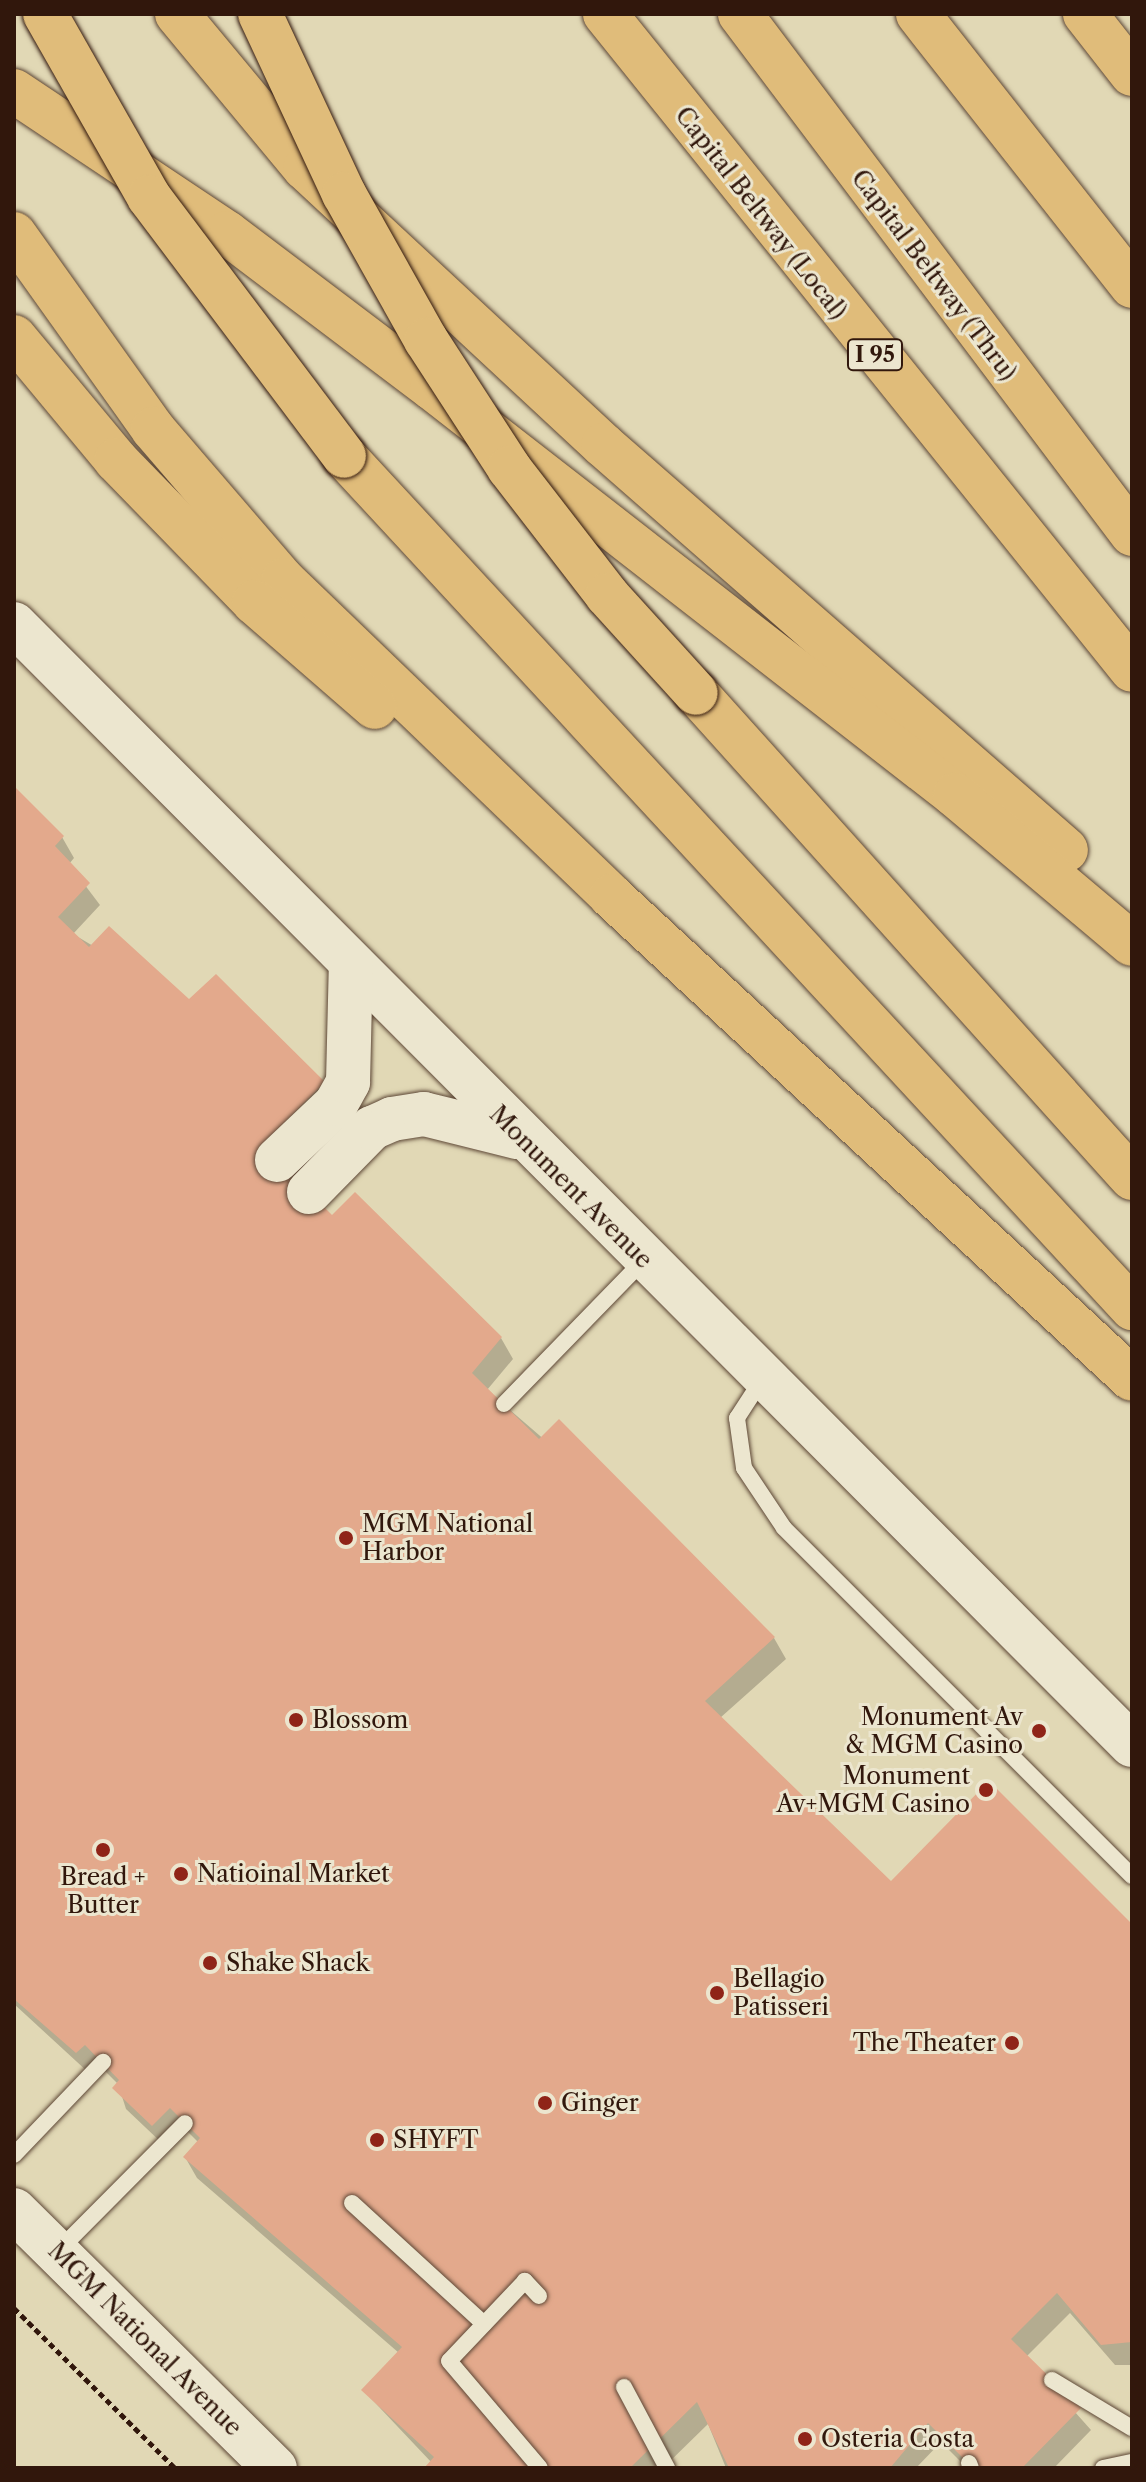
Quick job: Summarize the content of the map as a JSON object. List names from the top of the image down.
{
  "streets": {
    "highway": ["Capital Beltway (Local)", "Capital Beltway (Thru)", "I 95"],
    "main road": ["Monument Avenue", "MGM National Avenue"]
  },
  "places": [
    "MGM National Harbor",
    "Blossom",
    "Monument Av & MGM Casino",
    "Monument Av+MGM Casino",
    "Bread + Butter",
    "Natioinal Market",
    "Shake Shack",
    "Bellagio Patisseri",
    "The Theater",
    "Ginger",
    "SHYFT",
    "Osteria Costa"
  ]
}
